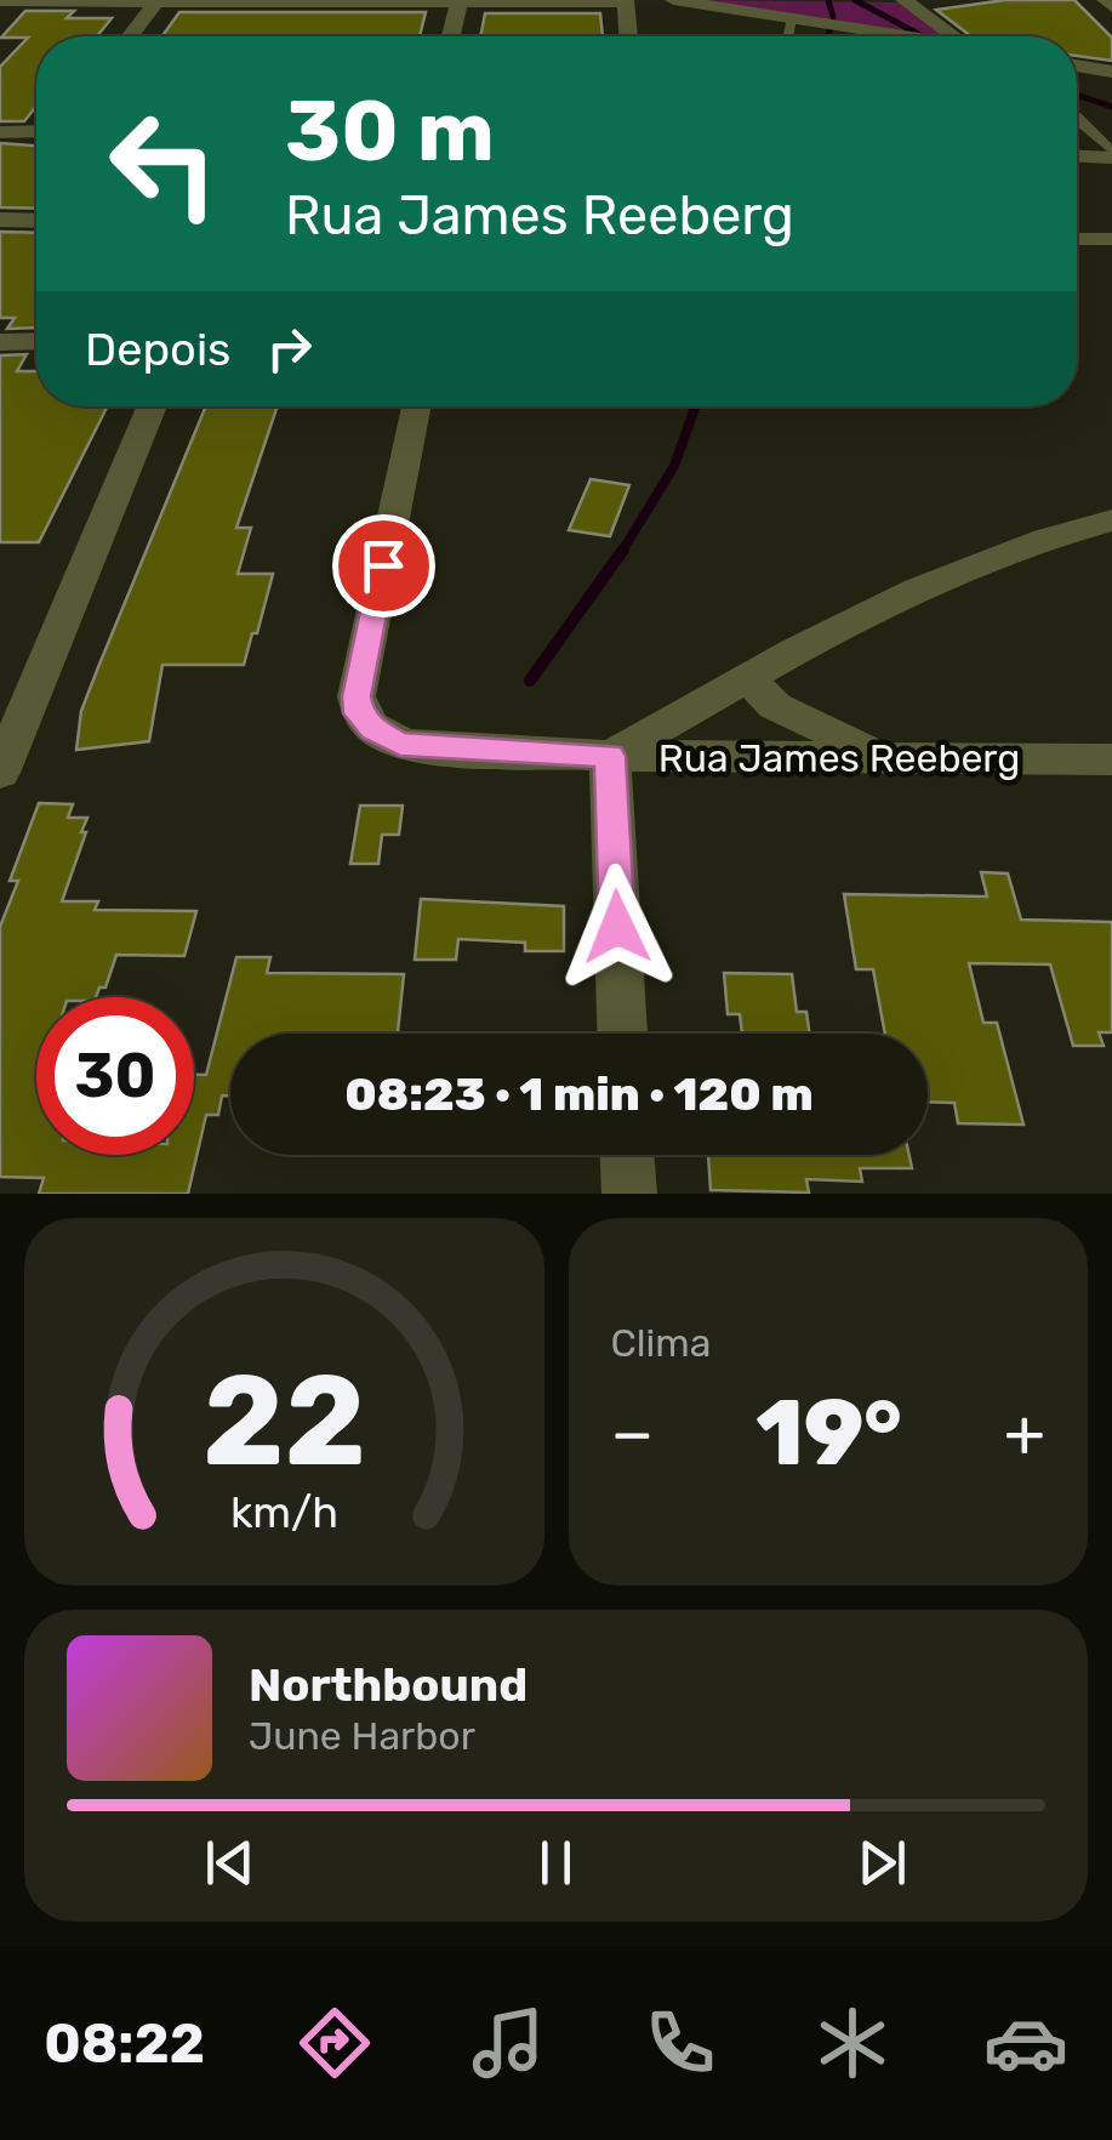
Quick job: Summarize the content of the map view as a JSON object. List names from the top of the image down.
{
  "streets": {
    "street": ["Rua James Reeberg"]
  },
  "page": {
    "turn": ["30 m", "Rua James Reeberg"],
    "then": "Depois",
    "limit": "30",
    "trip": "08:23 · 1 min · 120 m",
    "tile": "Clima",
    "heat": ["−", "19°", "+"],
    "song": ["Northbound", "June Harbor"],
    "tabs": "08:22",
    "gauge": ["22", "km/h"]
  }
}
